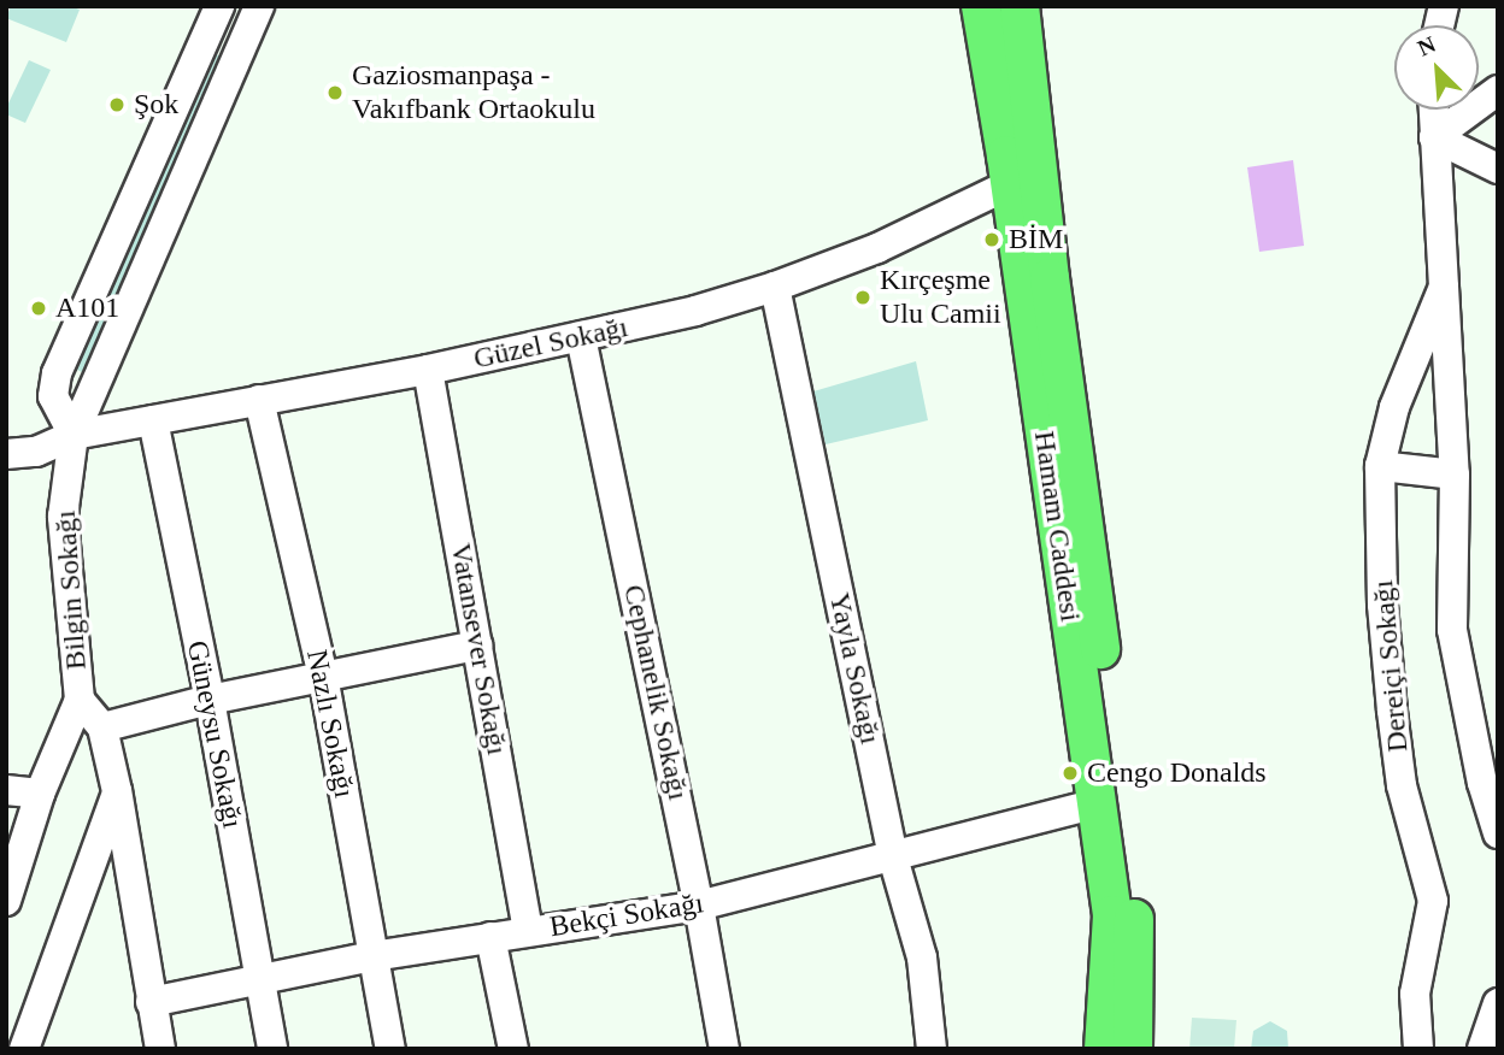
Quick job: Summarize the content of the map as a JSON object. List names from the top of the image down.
{
  "streets": {
    "main road": ["Hamam Caddesi"],
    "street": [
      "Güzel Sokağı",
      "Bilgin Sokağı",
      "Vatansever Sokağı",
      "Dereiçi Sokağı",
      "Yayla Sokağı",
      "Cephanelik Sokağı",
      "Nazlı Sokağı",
      "Güneysu Sokağı",
      "Bekçi Sokağı"
    ]
  },
  "crossings": [
    ["Güzel Sokağı", "Hamam Caddesi"],
    ["Güzel Sokağı", "Bilgin Sokağı"],
    ["Güzel Sokağı", "Vatansever Sokağı"],
    ["Güzel Sokağı", "Yayla Sokağı"],
    ["Güzel Sokağı", "Cephanelik Sokağı"],
    ["Güzel Sokağı", "Nazlı Sokağı"],
    ["Güzel Sokağı", "Güneysu Sokağı"],
    ["Hamam Caddesi", "Bekçi Sokağı"],
    ["Bilgin Sokağı", "Bekçi Sokağı"],
    ["Vatansever Sokağı", "Bekçi Sokağı"],
    ["Yayla Sokağı", "Bekçi Sokağı"],
    ["Cephanelik Sokağı", "Bekçi Sokağı"],
    ["Nazlı Sokağı", "Bekçi Sokağı"],
    ["Güneysu Sokağı", "Bekçi Sokağı"]
  ],
  "places": [
    "Gaziosmanpaşa - Vakıfbank Ortaokulu",
    "Şok",
    "BİM",
    "Kırçeşme Ulu Camii",
    "A101",
    "Cengo Donalds"
  ],
  "north": "top left"
}
